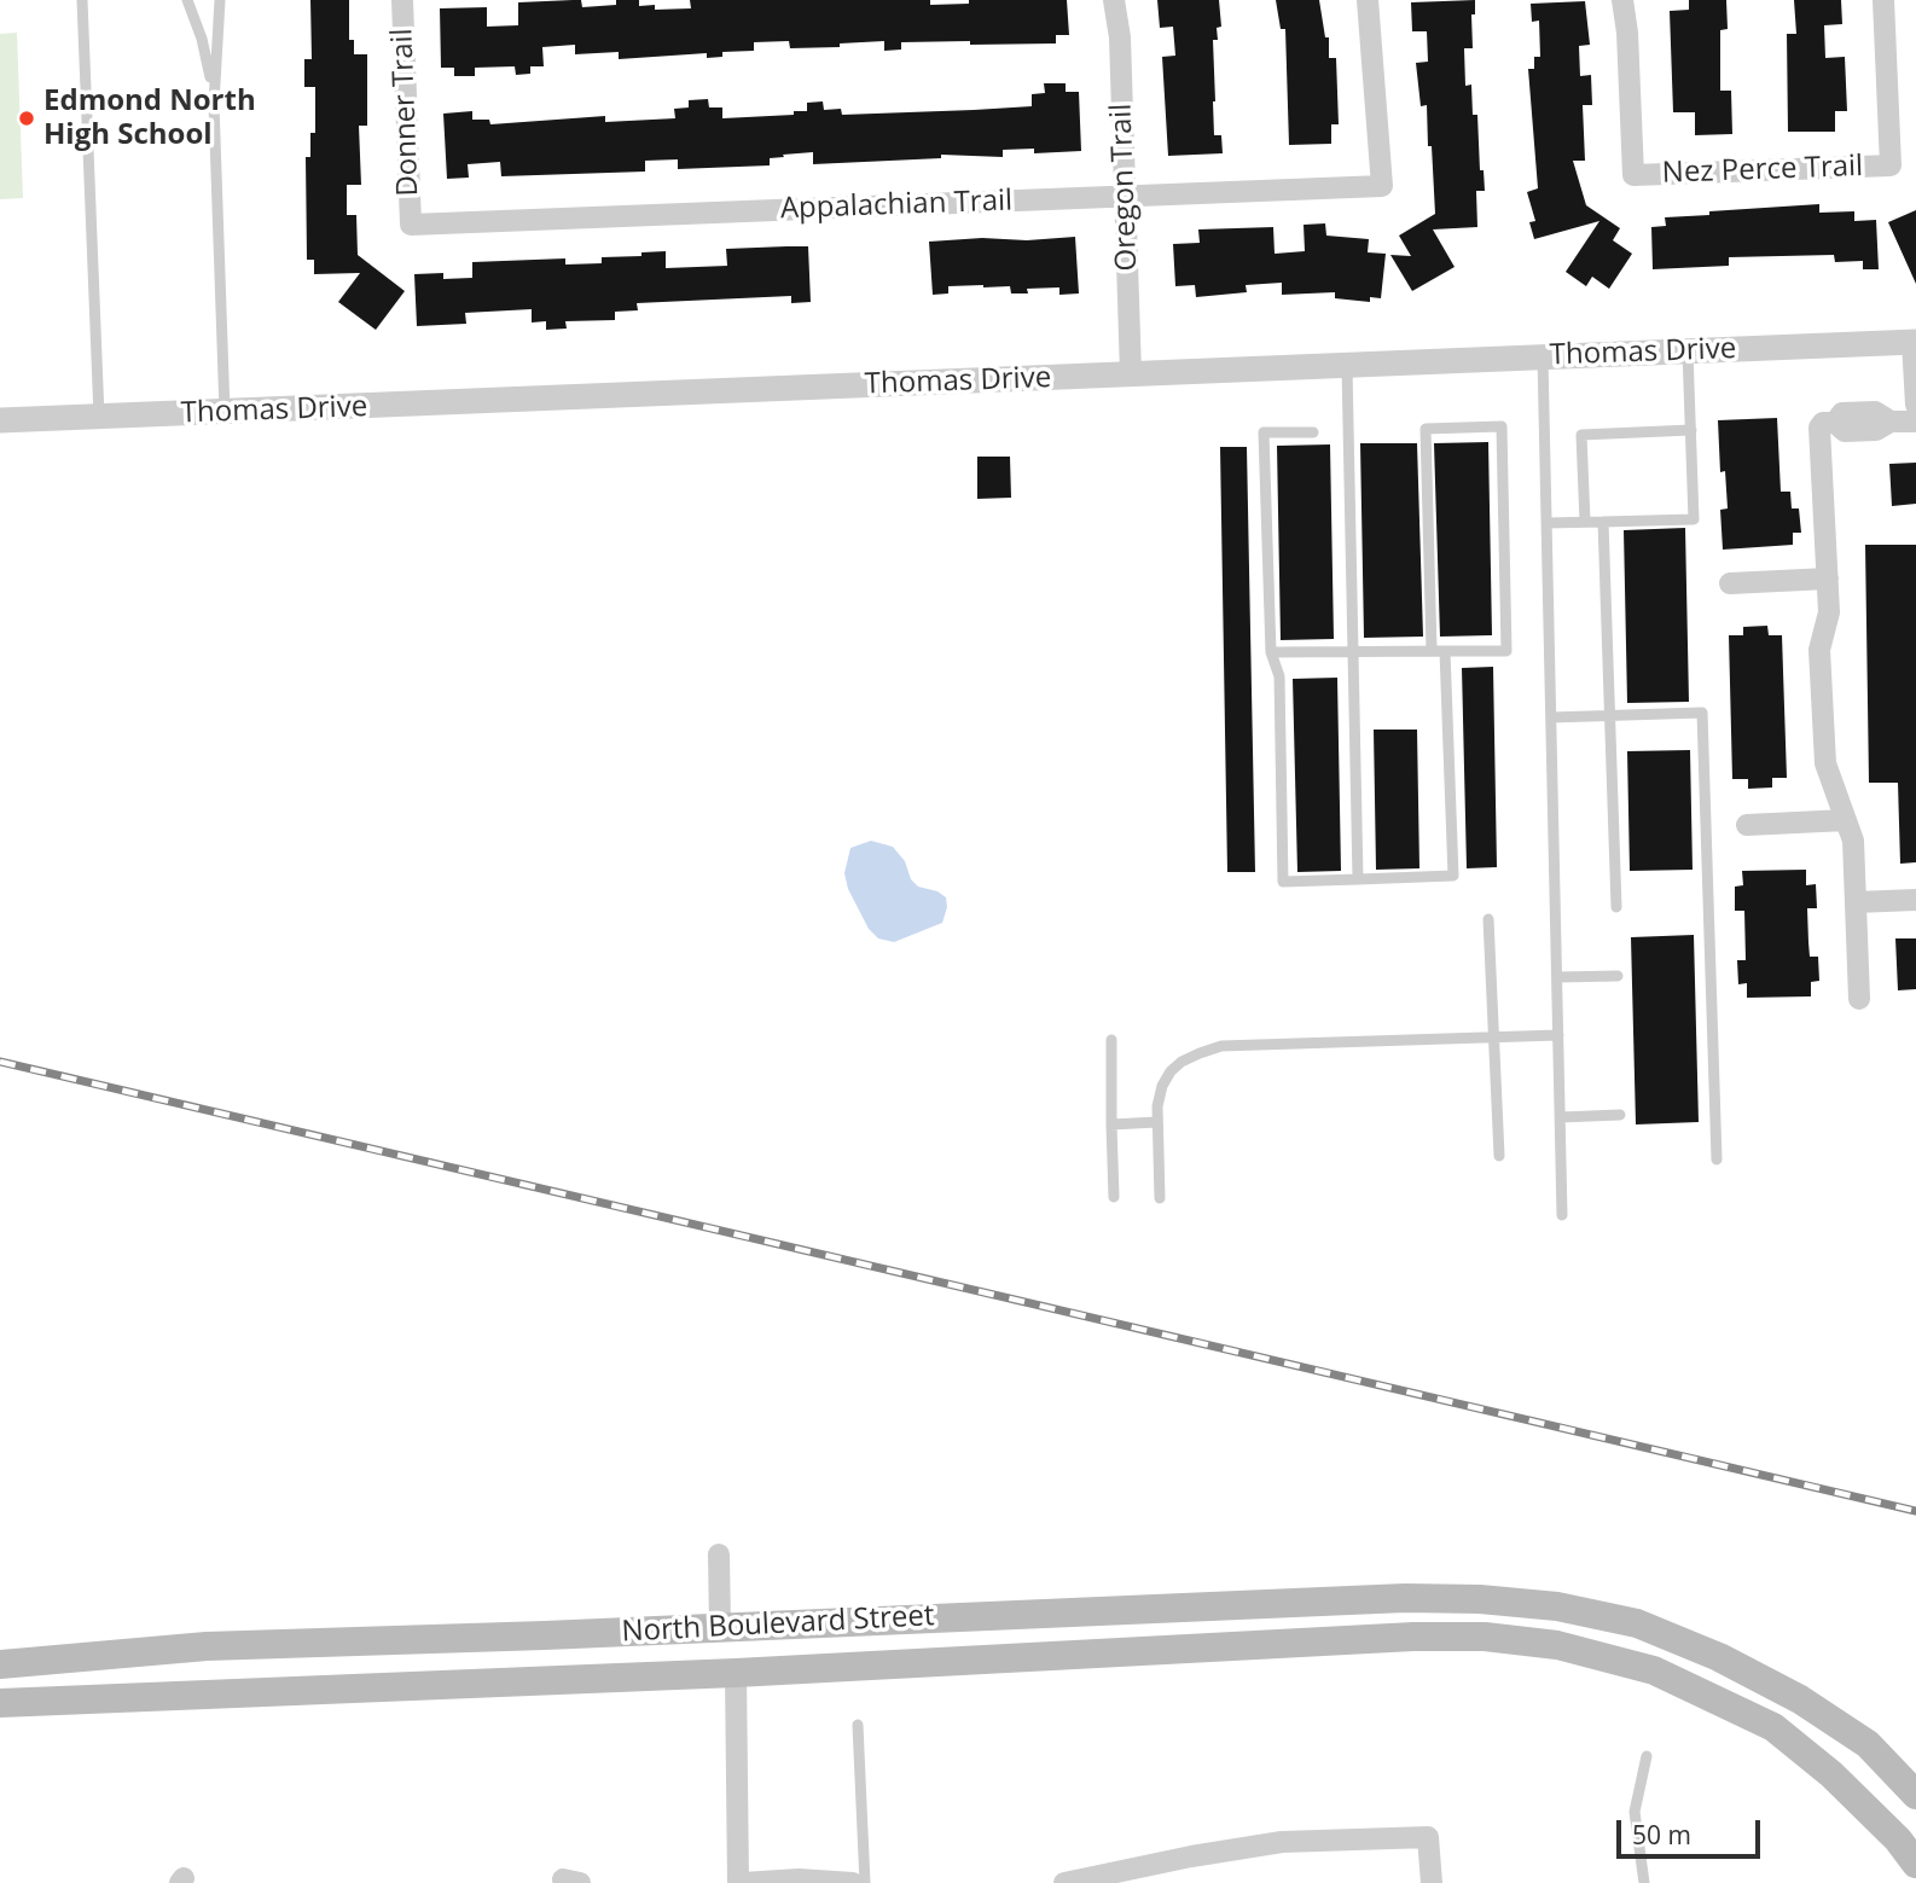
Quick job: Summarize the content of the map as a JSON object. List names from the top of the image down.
{
  "streets": {
    "main road": ["North Boulevard Street"],
    "street": [
      "Donner Trail",
      "Nez Perce Trail",
      "Oregon Trail",
      "Appalachian Trail",
      "Thomas Drive"
    ]
  },
  "crossings": [
    ["Donner Trail", "Appalachian Trail"],
    ["Oregon Trail", "Appalachian Trail"],
    ["Oregon Trail", "Thomas Drive"]
  ],
  "places": ["Edmond North High School"],
  "scale_bar": "50 m"
}
